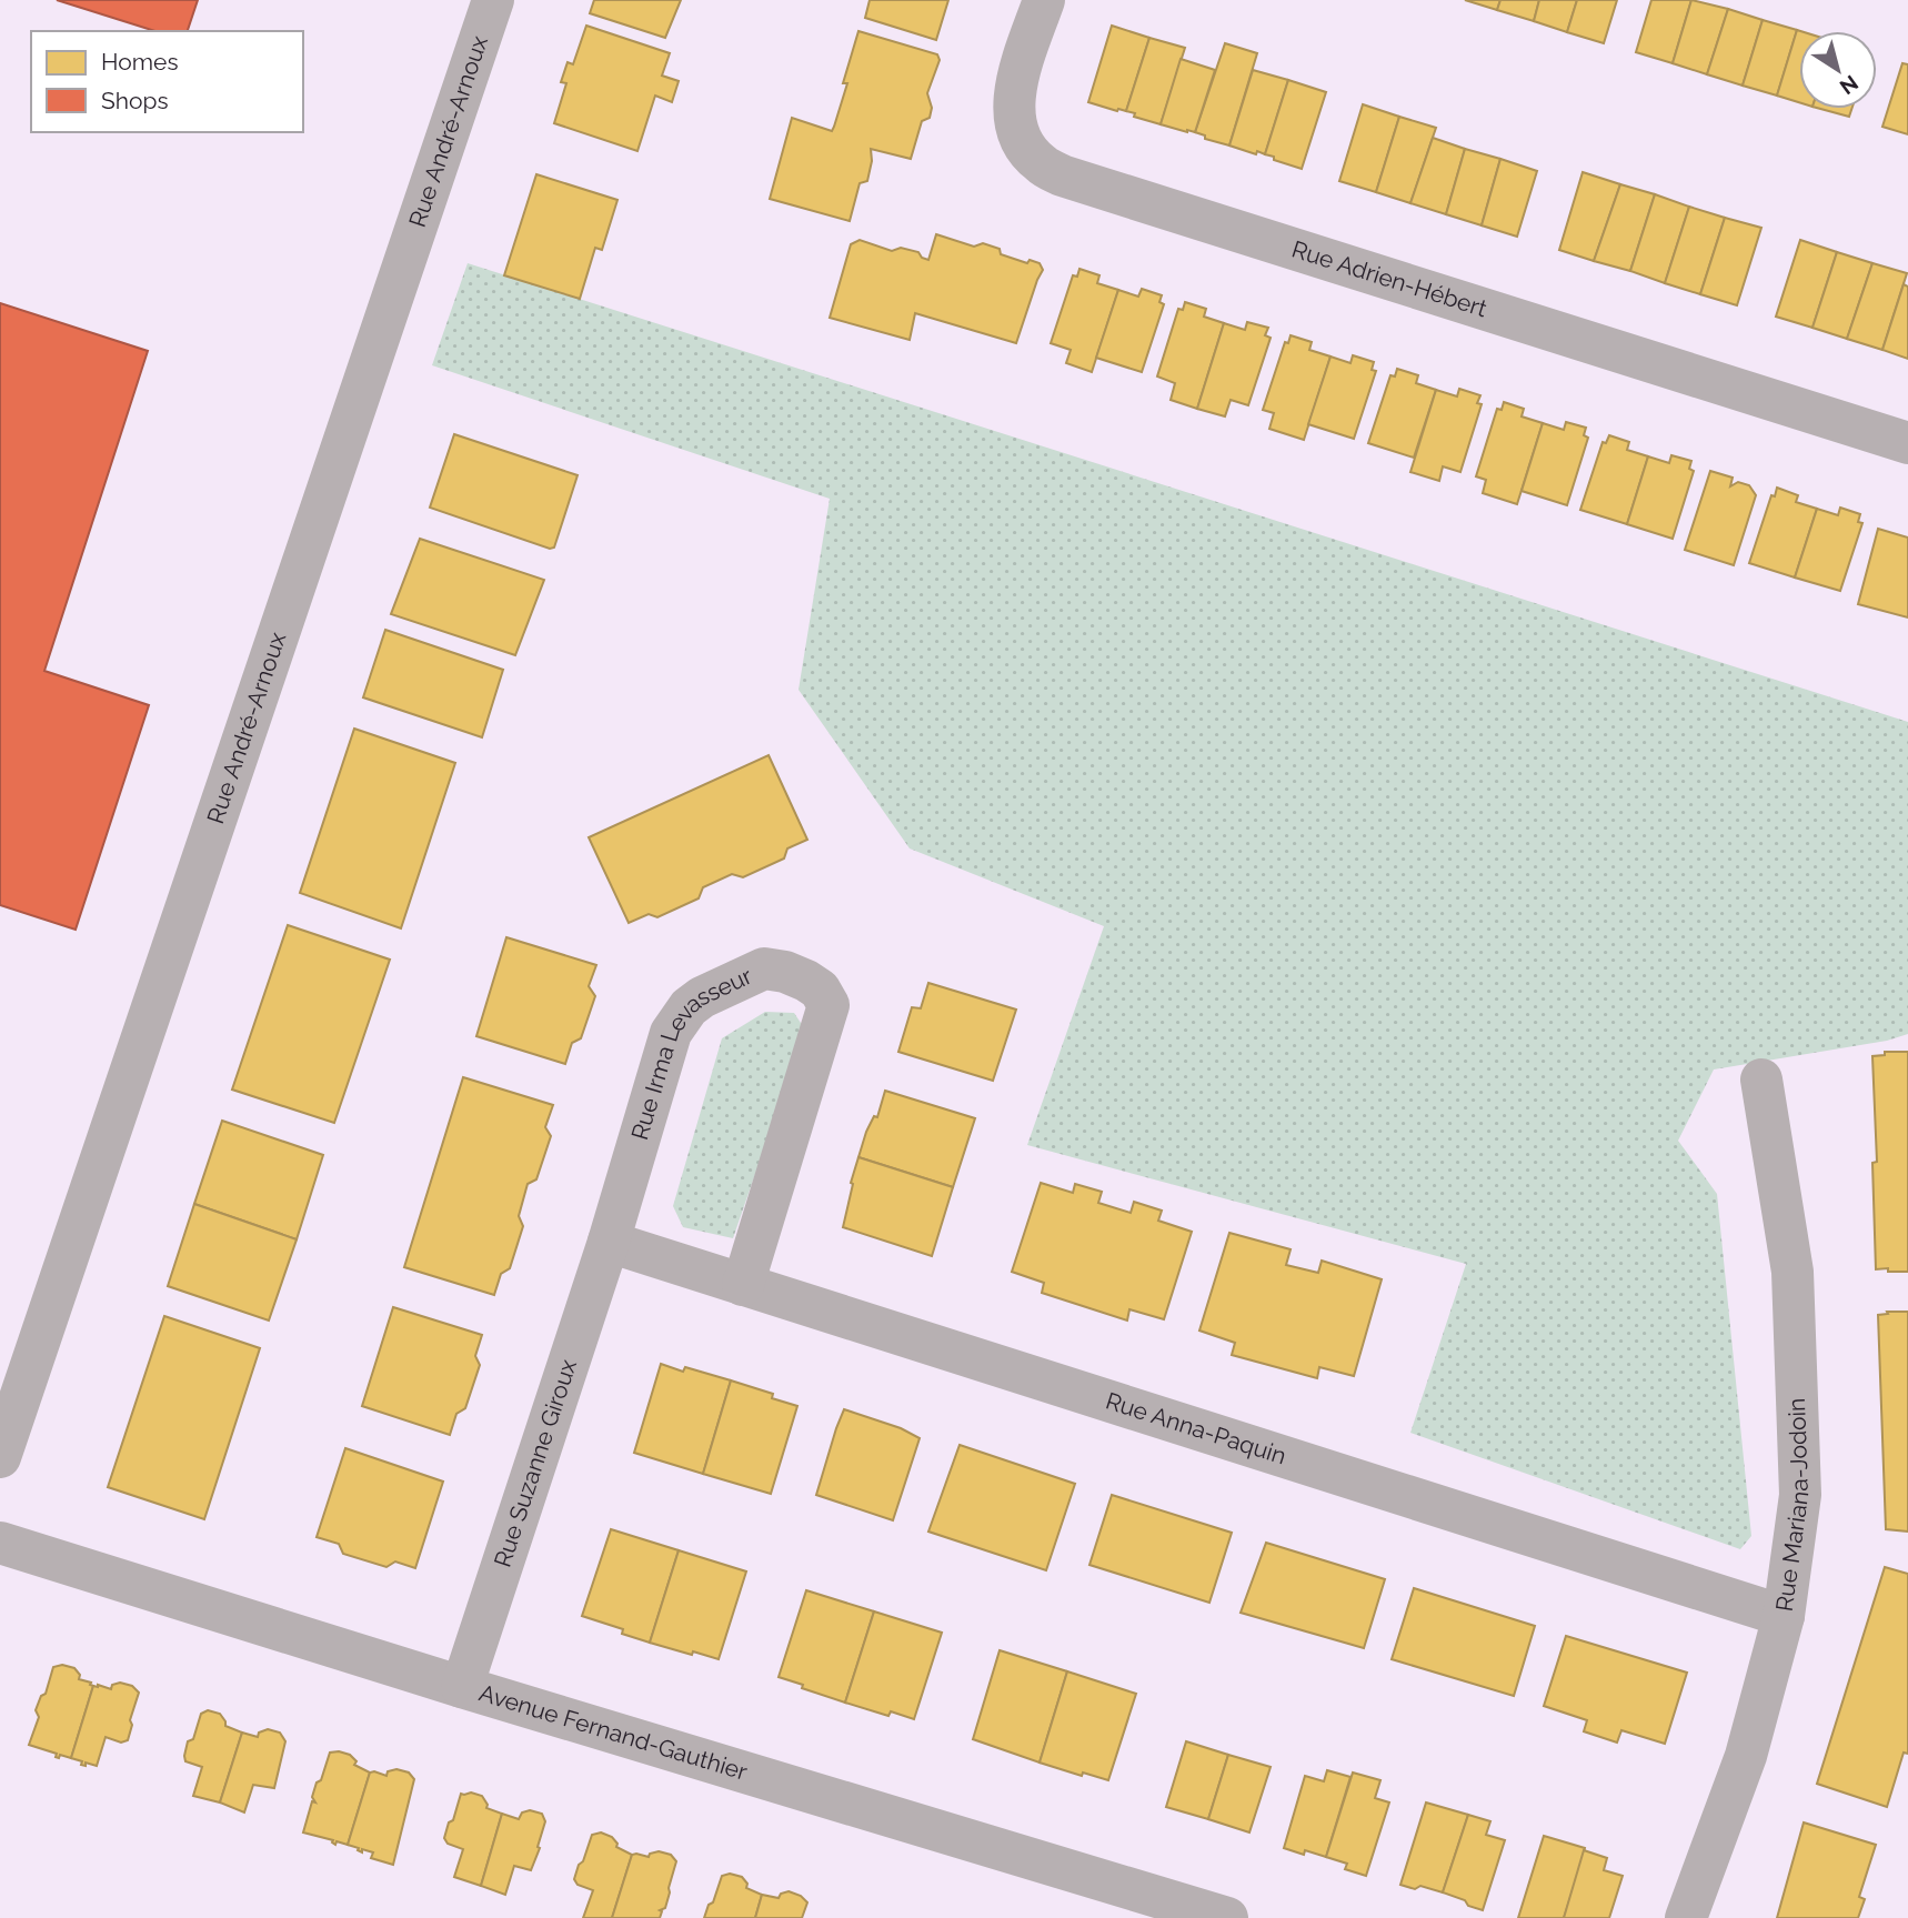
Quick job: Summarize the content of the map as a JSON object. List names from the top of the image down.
{
  "streets": {
    "street": [
      "Rue André-Arnoux",
      "Rue Adrien-Hébert",
      "Rue Irma Levasseur",
      "Rue Anna-Paquin",
      "Rue Suzanne Giroux",
      "Rue Mariana-Jodoin",
      "Avenue Fernand-Gauthier"
    ]
  },
  "crossings": [
    ["Rue Irma Levasseur", "Rue Anna-Paquin"],
    ["Rue Irma Levasseur", "Rue Suzanne Giroux"],
    ["Rue Anna-Paquin", "Rue Suzanne Giroux"],
    ["Rue Anna-Paquin", "Rue Mariana-Jodoin"],
    ["Rue Suzanne Giroux", "Avenue Fernand-Gauthier"]
  ],
  "legend": ["Homes", "Shops"],
  "north": "bottom right"
}
